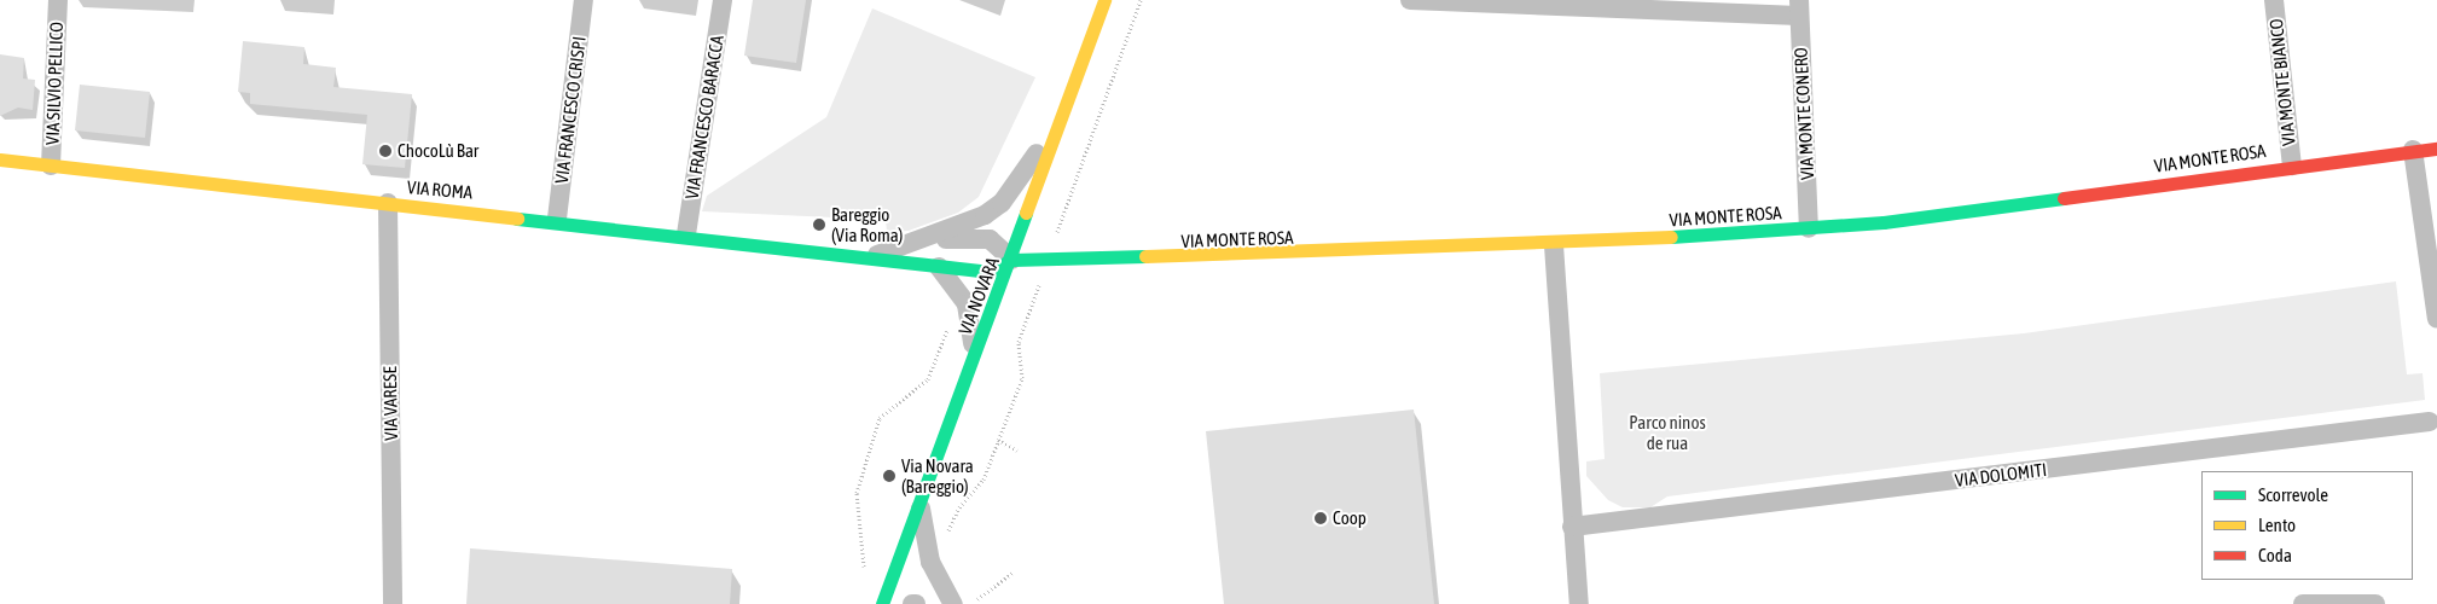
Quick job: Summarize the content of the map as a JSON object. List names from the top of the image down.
{
  "streets": {
    "street": [
      "VIA MONTE BIANCO",
      "VIA SILVIO PELLICO",
      "VIA FRANCESCO CRISPI",
      "VIA MONTE CONERO",
      "VIA FRANCESCO BARACCA",
      "VIA MONTE ROSA",
      "VIA ROMA",
      "VIA NOVARA",
      "VIA VARESE",
      "VIA DOLOMITI"
    ]
  },
  "crossings": [
    ["VIA MONTE BIANCO", "VIA MONTE ROSA"],
    ["VIA SILVIO PELLICO", "VIA ROMA"],
    ["VIA FRANCESCO CRISPI", "VIA ROMA"],
    ["VIA MONTE CONERO", "VIA MONTE ROSA"],
    ["VIA FRANCESCO BARACCA", "VIA ROMA"],
    ["VIA MONTE ROSA", "VIA ROMA"],
    ["VIA MONTE ROSA", "VIA NOVARA"],
    ["VIA ROMA", "VIA NOVARA"],
    ["VIA ROMA", "VIA VARESE"]
  ],
  "parks": ["Parco ninos de rua"],
  "places": [
    "ChocoLù Bar",
    "Bareggio (Via Roma)",
    "Via Novara (Bareggio)",
    "Coop"
  ],
  "legend": ["Scorrevole", "Lento", "Coda"]
}
